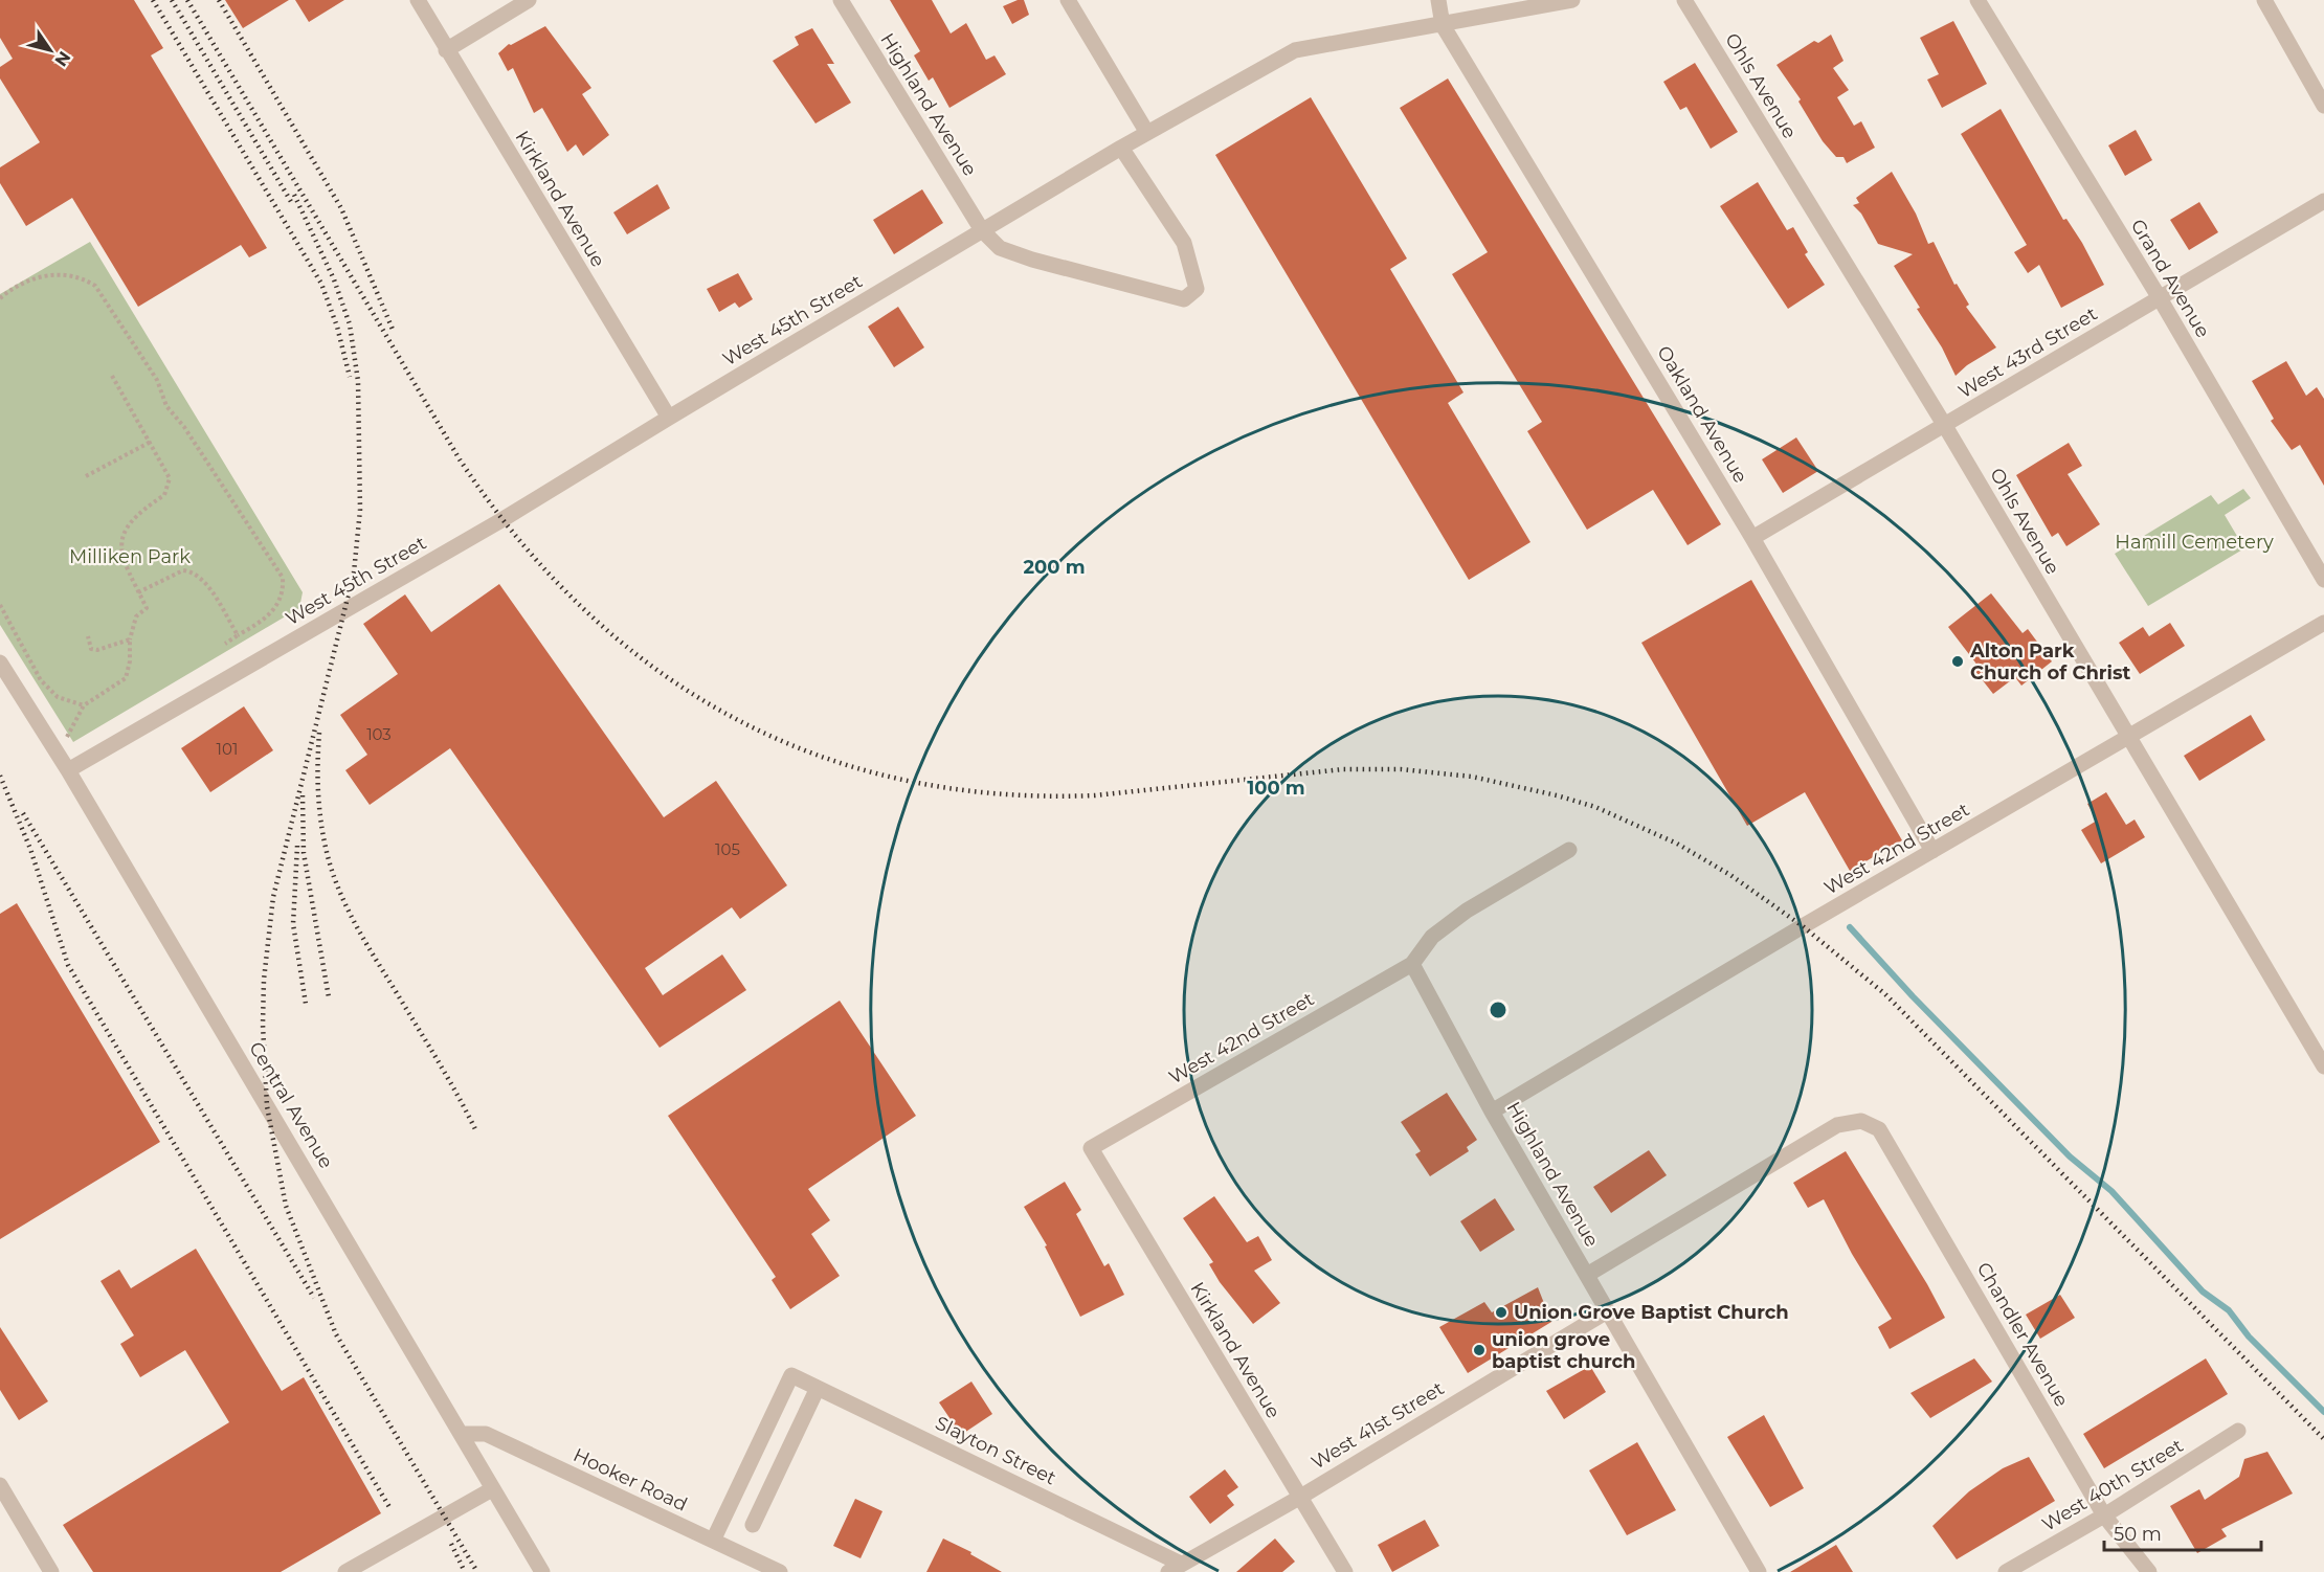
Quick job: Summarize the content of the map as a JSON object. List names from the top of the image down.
{
  "streets": {
    "street": [
      "Ohls Avenue",
      "Highland Avenue",
      "Kirkland Avenue",
      "Grand Avenue",
      "West 45th Street",
      "West 43rd Street",
      "Oakland Avenue",
      "West 42nd Street",
      "Central Avenue",
      "Chandler Avenue",
      "West 41st Street",
      "Slayton Street",
      "Hooker Road",
      "West 40th Street"
    ]
  },
  "crossings": [
    ["Ohls Avenue", "West 43rd Street"],
    ["Ohls Avenue", "West 42nd Street"],
    ["Highland Avenue", "West 45th Street"],
    ["Highland Avenue", "West 42nd Street"],
    ["Highland Avenue", "Chandler Avenue"],
    ["Highland Avenue", "West 41st Street"],
    ["Kirkland Avenue", "West 45th Street"],
    ["Kirkland Avenue", "West 42nd Street"],
    ["Kirkland Avenue", "West 41st Street"],
    ["Grand Avenue", "West 43rd Street"],
    ["West 45th Street", "Oakland Avenue"],
    ["West 45th Street", "Central Avenue"],
    ["West 43rd Street", "Oakland Avenue"],
    ["Oakland Avenue", "West 42nd Street"],
    ["Central Avenue", "Hooker Road"],
    ["Chandler Avenue", "West 40th Street"],
    ["West 41st Street", "Slayton Street"],
    ["Slayton Street", "Hooker Road"]
  ],
  "parks": ["Hamill Cemetery", "Milliken Park"],
  "places": ["Alton Park Church of Christ", "Union Grove Baptist Church", "union grove baptist church"],
  "house_numbers": ["103", "101", "105"],
  "scale_bar": "50 m",
  "north": "bottom right",
  "rings": ["200 m", "100 m"]
}
